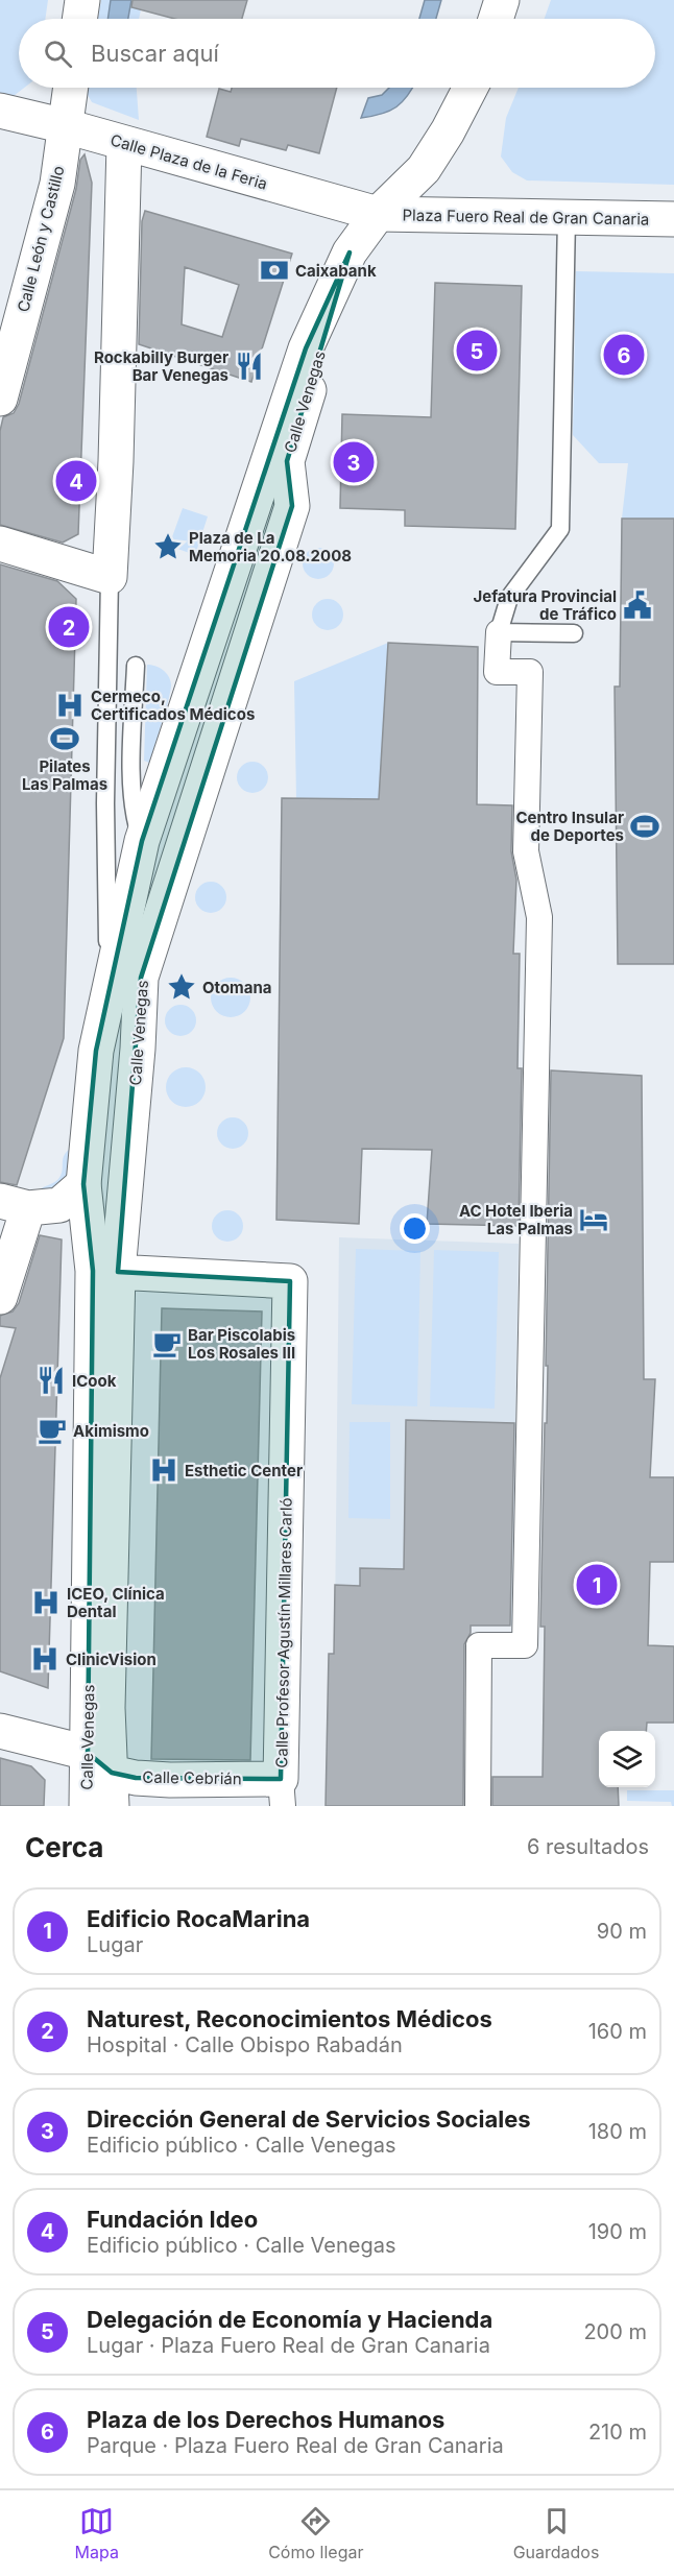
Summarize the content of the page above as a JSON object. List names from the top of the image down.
{
  "streets": {
    "street": [
      "Calle Plaza de la Feria",
      "Plaza Fuero Real de Gran Canaria",
      "Calle León y Castillo",
      "Calle Venegas",
      "Calle Profesor Agustín Millares Carló",
      "Calle Cebrián"
    ]
  },
  "crossings": [
    ["Calle Plaza de la Feria", "Plaza Fuero Real de Gran Canaria"],
    ["Calle Plaza de la Feria", "Calle León y Castillo"],
    ["Calle Plaza de la Feria", "Calle Venegas"],
    ["Plaza Fuero Real de Gran Canaria", "Calle Venegas"],
    ["Calle Venegas", "Calle Profesor Agustín Millares Carló"],
    ["Calle Venegas", "Calle Cebrián"],
    ["Calle Profesor Agustín Millares Carló", "Calle Cebrián"]
  ],
  "places": {
    "bank": ["Caixabank"],
    "restaurant": ["Rockabilly Burger Bar Venegas", "ICook"],
    "place": ["Plaza de La Memoria 20.08.2008", "Otomana"],
    "public building": ["Jefatura Provincial de Tráfico"],
    "hospital": [
      "Cermeco, Certificados Médicos",
      "Esthetic Center",
      "ICEO, Clínica Dental",
      "ClinicVision"
    ],
    "sports": ["Pilates Las Palmas", "Centro Insular de Deportes"],
    "hotel": ["AC Hotel Iberia Las Palmas"],
    "cafe": ["Bar Piscolabis Los Rosales III", "Akimismo"]
  },
  "page": {
    "search": "Buscar aquí",
    "pins": [
      "5",
      "6",
      "3",
      "4",
      "2",
      "1"
    ],
    "heading": ["Cerca", "6 resultados"],
    "list": [
      {
        "mark": "1",
        "name": "Edificio RocaMarina",
        "note": "Lugar",
        "value": "90 m"
      },
      {
        "mark": "2",
        "name": "Naturest, Reconocimientos Médicos",
        "note": "Hospital · Calle Obispo Rabadán",
        "value": "160 m"
      },
      {
        "mark": "3",
        "name": "Dirección General de Servicios Sociales",
        "note": "Edificio público · Calle Venegas",
        "value": "180 m"
      },
      {
        "mark": "4",
        "name": "Fundación Ideo",
        "note": "Edificio público · Calle Venegas",
        "value": "190 m"
      },
      {
        "mark": "5",
        "name": "Delegación de Economía y Hacienda",
        "note": "Lugar · Plaza Fuero Real de Gran Canaria",
        "value": "200 m"
      },
      {
        "mark": "6",
        "name": "Plaza de los Derechos Humanos",
        "note": "Parque · Plaza Fuero Real de Gran Canaria",
        "value": "210 m"
      }
    ],
    "nav": ["Mapa", "Cómo llegar", "Guardados"]
  }
}
